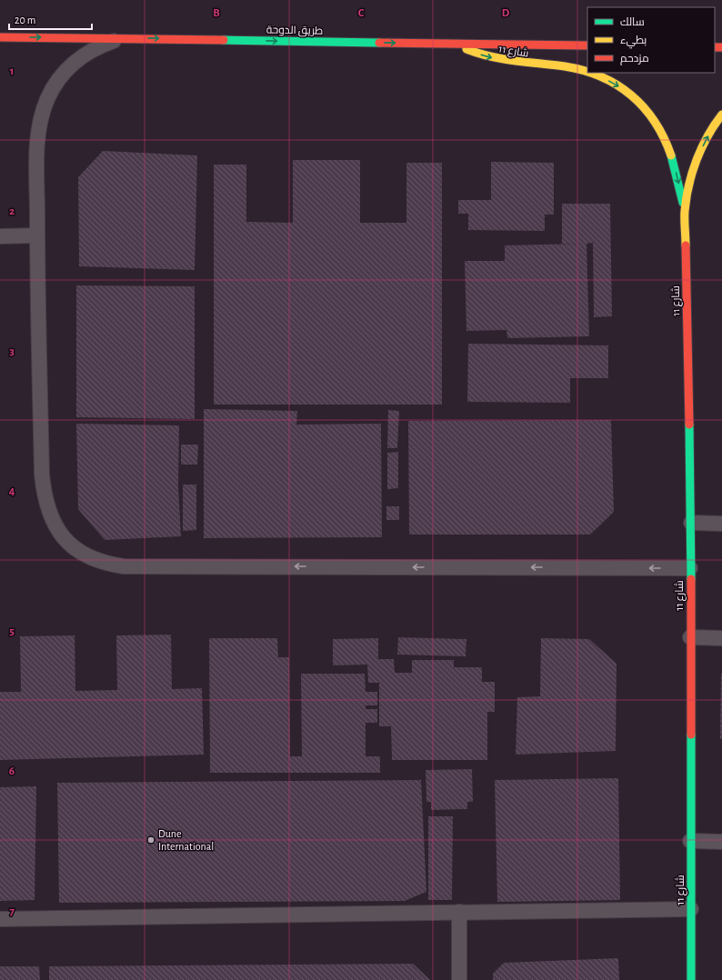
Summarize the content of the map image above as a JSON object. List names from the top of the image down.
{
  "streets": {
    "street": ["طريق الدوحة", "شارع 11"]
  },
  "crossings": [
    ["طريق الدوحة", "شارع 11"]
  ],
  "one_way": ["طريق الدوحة"],
  "places": ["Dune International"],
  "legend": ["سالك", "بطيء", "مزدحم"],
  "scale_bar": "20 m",
  "grid": {
    "columns": ["B", "C", "D"],
    "rows": [
      "1",
      "2",
      "3",
      "4",
      "5",
      "6",
      "7"
    ]
  }
}
